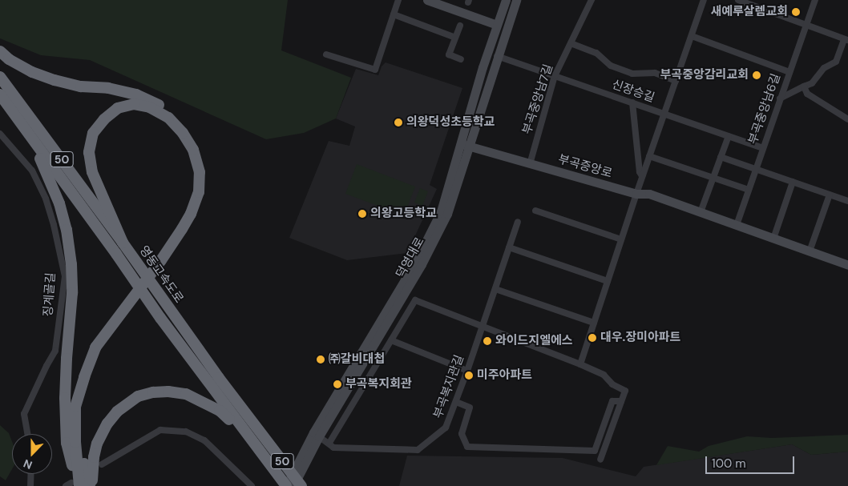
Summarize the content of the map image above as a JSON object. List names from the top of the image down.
{
  "streets": {
    "highway": ["50", "영동고속도로"],
    "street": [
      "신장승길",
      "부곡중앙남7길",
      "부곡중앙남6길",
      "부곡중앙로",
      "덕영대로",
      "징계골길",
      "부곡복지관길"
    ]
  },
  "crossings": [
    ["신장승길", "부곡중앙남7길"],
    ["신장승길", "부곡중앙남6길"],
    ["신장승길", "덕영대로"],
    ["부곡중앙남7길", "부곡중앙로"],
    ["부곡중앙남6길", "부곡중앙로"],
    ["부곡중앙로", "덕영대로"],
    ["덕영대로", "영동고속도로"],
    ["덕영대로", "부곡복지관길"]
  ],
  "places": [
    "새예루살렘교회",
    "부곡중앙감리교회",
    "의왕덕성초등학교",
    "의왕고등학교",
    "대우.장미아파트",
    "와이드지엘에스",
    "㈜갈비대첩",
    "미주아파트",
    "부곡복지회관"
  ],
  "scale_bar": "100 m",
  "north": "bottom"
}
